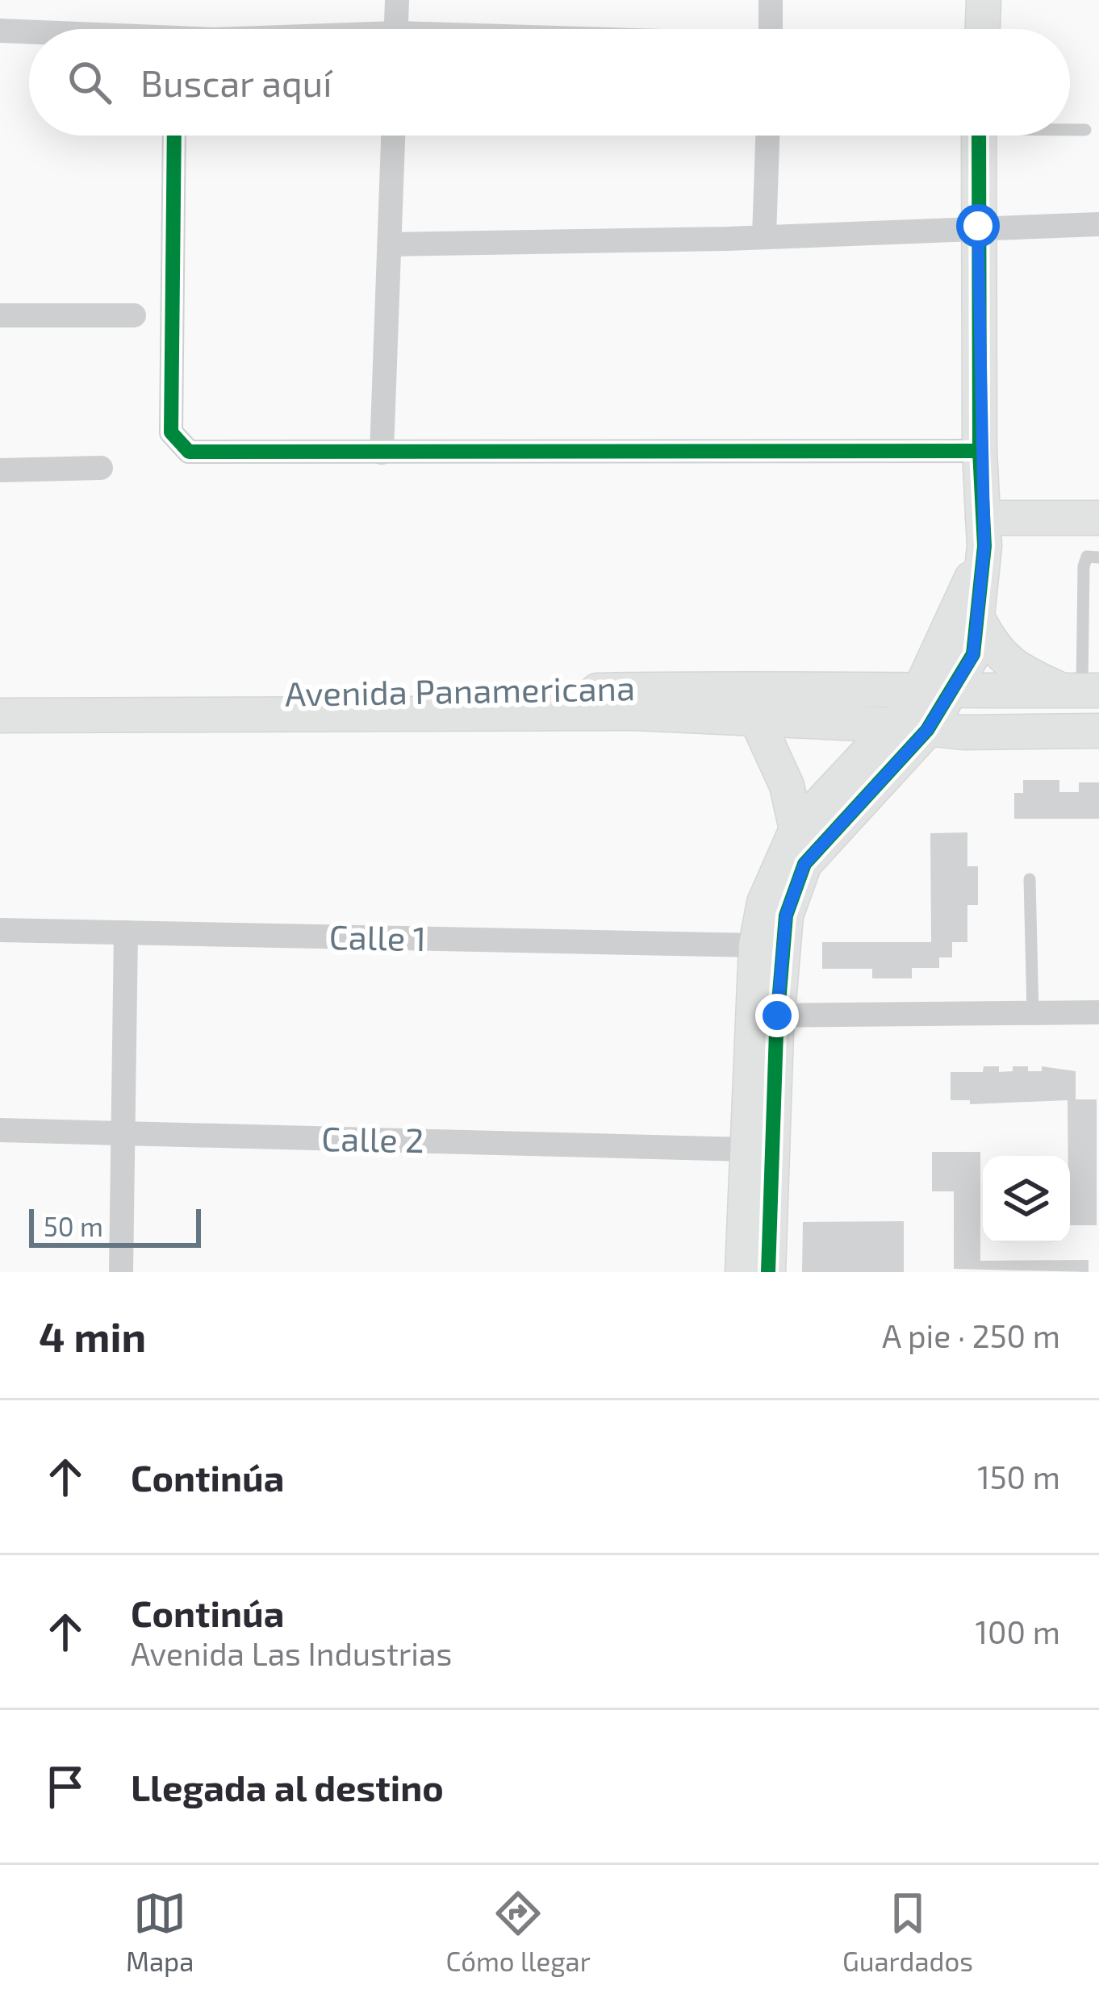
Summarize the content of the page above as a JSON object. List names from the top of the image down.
{
  "streets": {
    "main road": ["Avenida Panamericana"],
    "street": ["Calle 1", "Calle 2"]
  },
  "scale_bar": "50 m",
  "page": {
    "search": "Buscar aquí",
    "scale": "50 m",
    "heading": ["4 min", "A pie · 250 m"],
    "list": [
      ["Continúa", "150 m"],
      ["Continúa", "Avenida Las Industrias", "100 m"],
      "Llegada al destino"
    ],
    "nav": ["Mapa", "Cómo llegar", "Guardados"]
  }
}
